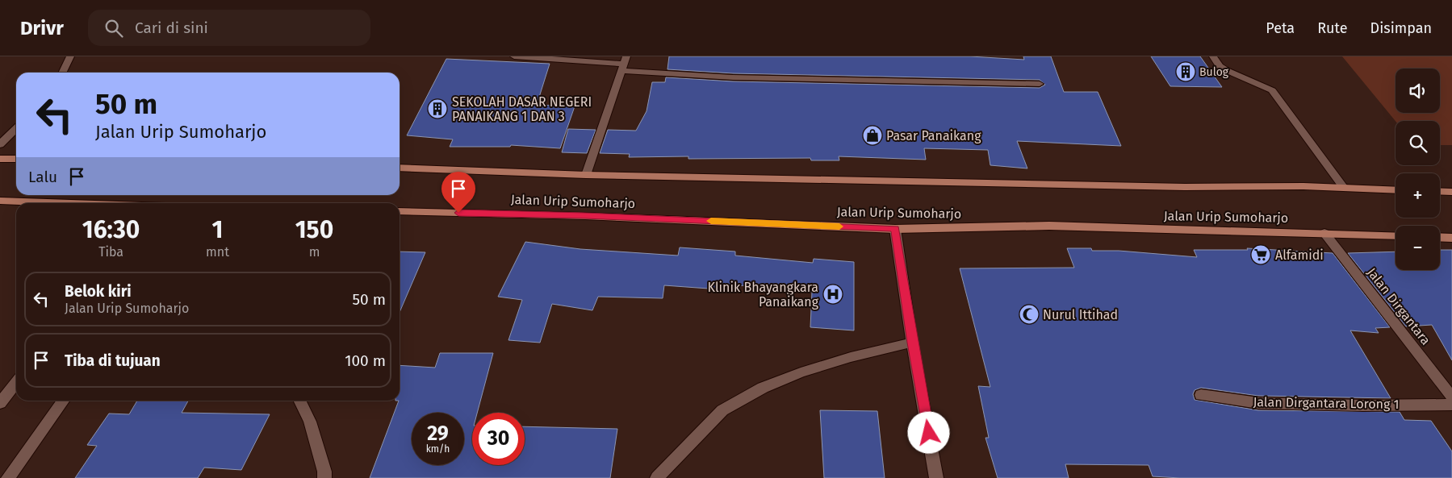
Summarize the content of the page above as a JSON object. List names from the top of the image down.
{
  "streets": {
    "highway": ["Jalan Urip Sumoharjo"],
    "street": ["Jalan Dirgantara", "Jalan Dirgantara Lorong 1"]
  },
  "crossings": [
    ["Jalan Urip Sumoharjo", "Jalan Dirgantara"]
  ],
  "places": {
    "building": ["Bulog", "SEKOLAH DASAR NEGERI PANAIKANG 1 DAN 3"],
    "shop": ["Pasar Panaikang"],
    "supermarket": ["Alfamidi"],
    "hospital": ["Klinik Bhayangkara Panaikang"],
    "mosque": ["Nurul Ittihad"]
  },
  "page": {
    "header": "Drivr",
    "search": "Cari di sini",
    "nav": ["Peta", "Rute", "Disimpan"],
    "map_buttons": ["+", "−"],
    "turn": ["50 m", "Jalan Urip Sumoharjo"],
    "then": "Lalu",
    "eta": [
      "16:30",
      "Tiba",
      "1",
      "mnt",
      "150",
      "m"
    ],
    "list": [
      {
        "name": "Belok kiri",
        "note": "Jalan Urip Sumoharjo",
        "value": "50 m"
      },
      {
        "name": "Tiba di tujuan",
        "value": "100 m"
      }
    ],
    "speed": "29 km/h",
    "limit": "30"
  }
}
